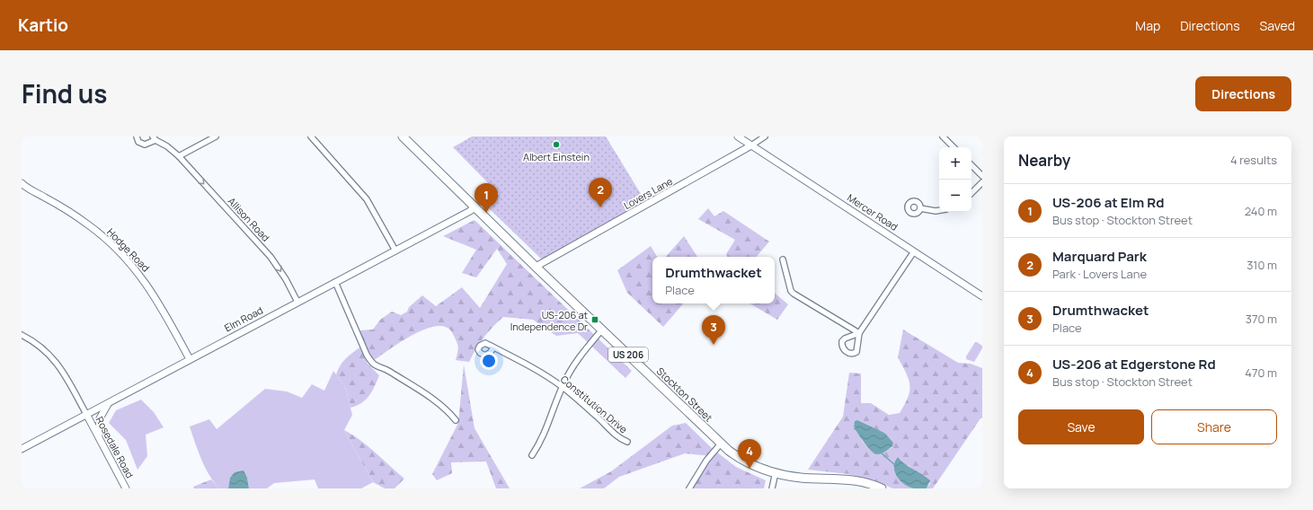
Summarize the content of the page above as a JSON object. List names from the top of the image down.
{
  "streets": {
    "highway": ["US 206", "Stockton Street"],
    "street": [
      "Lovers Lane",
      "Mercer Road",
      "Allison Road",
      "Hodge Road",
      "Elm Road",
      "Constitution Drive",
      "Rosedale Road"
    ]
  },
  "crossings": [
    ["Lovers Lane", "Mercer Road"],
    ["Lovers Lane", "Stockton Street"],
    ["Allison Road", "Elm Road"],
    ["Hodge Road", "Elm Road"],
    ["Elm Road", "Stockton Street"],
    ["Elm Road", "Rosedale Road"]
  ],
  "one_way": ["Allison Road"],
  "places": {
    "other": ["Albert Einstein"],
    "transit": ["US-206 at Independence Dr"]
  },
  "page": {
    "header": "Kartio",
    "nav": ["Map", "Directions", "Saved"],
    "title": "Find us",
    "buttons": [
      "Directions",
      ["Save", "Share"]
    ],
    "heading": ["Nearby", "4 results"],
    "map_buttons": ["+", "−"],
    "pins": [
      "2",
      "1",
      "3",
      "4"
    ],
    "list": [
      {
        "mark": "1",
        "name": "US-206 at Elm Rd",
        "note": "Bus stop · Stockton Street",
        "value": "240 m"
      },
      {
        "mark": "2",
        "name": "Marquard Park",
        "note": "Park · Lovers Lane",
        "value": "310 m"
      },
      {
        "mark": "3",
        "name": "Drumthwacket",
        "note": "Place",
        "value": "370 m"
      },
      {
        "mark": "4",
        "name": "US-206 at Edgerstone Rd",
        "note": "Bus stop · Stockton Street",
        "value": "470 m"
      }
    ],
    "popup": ["Drumthwacket", "Place"]
  }
}
